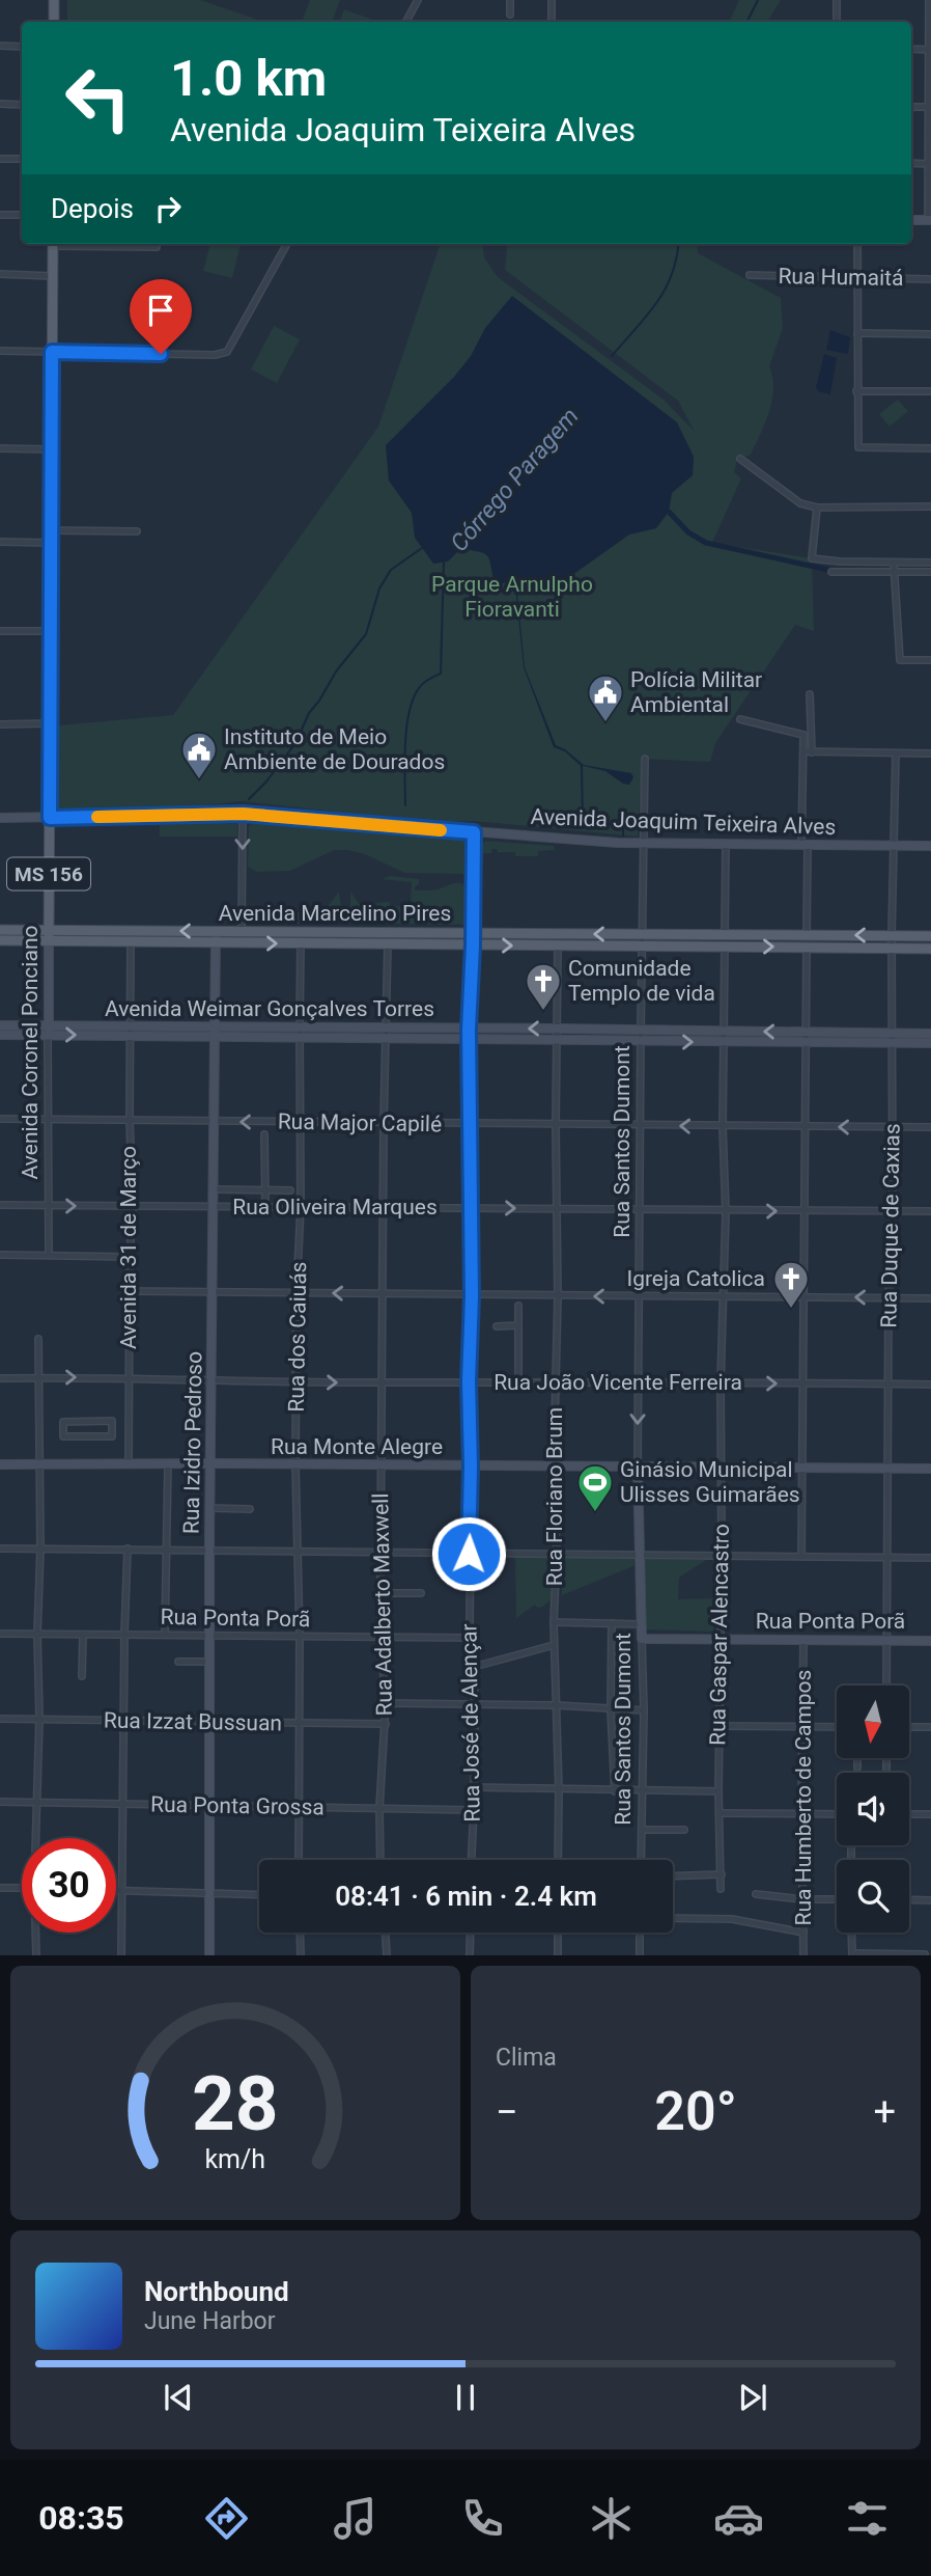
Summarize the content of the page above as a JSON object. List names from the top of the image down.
{
  "streets": {
    "main road": ["MS 156", "Avenida Marcelino Pires", "Avenida Coronel Ponciano"],
    "street": [
      "Rua Humaitá",
      "Avenida Joaquim Teixeira Alves",
      "Avenida Weimar Gonçalves Torres",
      "Rua Major Capilé",
      "Rua Santos Dumont",
      "Rua Oliveira Marques",
      "Rua Duque de Caxias",
      "Avenida 31 de Março",
      "Rua dos Caiuás",
      "Rua João Vicente Ferreira",
      "Rua Izidro Pedroso",
      "Rua Monte Alegre",
      "Rua Floriano Brum",
      "Rua Adalberto Maxwell",
      "Rua Ponta Porã",
      "Rua Gaspar Alencastro",
      "Rua Izzat Bussuan",
      "Rua José de Alençar",
      "Rua Humberto de Campos",
      "Rua Ponta Grossa"
    ]
  },
  "crossings": [
    ["Avenida Joaquim Teixeira Alves", "Avenida Coronel Ponciano"],
    ["Avenida Joaquim Teixeira Alves", "Rua Santos Dumont"],
    ["Avenida Joaquim Teixeira Alves", "Rua Duque de Caxias"],
    ["Avenida Joaquim Teixeira Alves", "Rua José de Alençar"],
    ["Avenida Marcelino Pires", "Avenida Coronel Ponciano"],
    ["Avenida Marcelino Pires", "Rua Santos Dumont"],
    ["Avenida Marcelino Pires", "Rua Duque de Caxias"],
    ["Avenida Marcelino Pires", "Avenida 31 de Março"],
    ["Avenida Marcelino Pires", "Rua dos Caiuás"],
    ["Avenida Marcelino Pires", "Rua Izidro Pedroso"],
    ["Avenida Marcelino Pires", "Rua Floriano Brum"],
    ["Avenida Marcelino Pires", "Rua Adalberto Maxwell"],
    ["Avenida Marcelino Pires", "Rua Gaspar Alencastro"],
    ["Avenida Marcelino Pires", "Rua José de Alençar"],
    ["Avenida Weimar Gonçalves Torres", "Avenida Coronel Ponciano"],
    ["Avenida Weimar Gonçalves Torres", "Rua Santos Dumont"],
    ["Avenida Weimar Gonçalves Torres", "Rua Duque de Caxias"],
    ["Avenida Weimar Gonçalves Torres", "Avenida 31 de Março"],
    ["Avenida Weimar Gonçalves Torres", "Rua dos Caiuás"],
    ["Avenida Weimar Gonçalves Torres", "Rua Izidro Pedroso"],
    ["Avenida Weimar Gonçalves Torres", "Rua Floriano Brum"],
    ["Avenida Weimar Gonçalves Torres", "Rua Adalberto Maxwell"],
    ["Avenida Weimar Gonçalves Torres", "Rua Gaspar Alencastro"],
    ["Avenida Weimar Gonçalves Torres", "Rua José de Alençar"],
    ["Avenida Coronel Ponciano", "Rua Major Capilé"],
    ["Avenida Coronel Ponciano", "Rua Oliveira Marques"],
    ["Rua Major Capilé", "Rua Santos Dumont"],
    ["Rua Major Capilé", "Rua Duque de Caxias"],
    ["Rua Major Capilé", "Avenida 31 de Março"],
    ["Rua Major Capilé", "Rua dos Caiuás"],
    ["Rua Major Capilé", "Rua Izidro Pedroso"],
    ["Rua Major Capilé", "Rua Floriano Brum"],
    ["Rua Major Capilé", "Rua Adalberto Maxwell"],
    ["Rua Major Capilé", "Rua Gaspar Alencastro"],
    ["Rua Major Capilé", "Rua José de Alençar"],
    ["Rua Santos Dumont", "Rua Oliveira Marques"],
    ["Rua Santos Dumont", "Rua João Vicente Ferreira"],
    ["Rua Santos Dumont", "Rua Monte Alegre"],
    ["Rua Santos Dumont", "Rua Ponta Porã"],
    ["Rua Oliveira Marques", "Rua Duque de Caxias"],
    ["Rua Oliveira Marques", "Avenida 31 de Março"],
    ["Rua Oliveira Marques", "Rua dos Caiuás"],
    ["Rua Oliveira Marques", "Rua Izidro Pedroso"],
    ["Rua Oliveira Marques", "Rua Floriano Brum"],
    ["Rua Oliveira Marques", "Rua Adalberto Maxwell"],
    ["Rua Oliveira Marques", "Rua Gaspar Alencastro"],
    ["Rua Oliveira Marques", "Rua José de Alençar"],
    ["Rua Duque de Caxias", "Rua João Vicente Ferreira"],
    ["Rua Duque de Caxias", "Rua Monte Alegre"],
    ["Rua Duque de Caxias", "Rua Ponta Porã"],
    ["Avenida 31 de Março", "Rua João Vicente Ferreira"],
    ["Avenida 31 de Março", "Rua Monte Alegre"],
    ["Rua dos Caiuás", "Rua João Vicente Ferreira"],
    ["Rua dos Caiuás", "Rua Monte Alegre"],
    ["Rua dos Caiuás", "Rua Ponta Porã"],
    ["Rua dos Caiuás", "Rua Izzat Bussuan"],
    ["Rua dos Caiuás", "Rua Ponta Grossa"],
    ["Rua João Vicente Ferreira", "Rua Izidro Pedroso"],
    ["Rua João Vicente Ferreira", "Rua Floriano Brum"],
    ["Rua João Vicente Ferreira", "Rua Adalberto Maxwell"],
    ["Rua João Vicente Ferreira", "Rua Gaspar Alencastro"],
    ["Rua João Vicente Ferreira", "Rua José de Alençar"],
    ["Rua Izidro Pedroso", "Rua Monte Alegre"],
    ["Rua Izidro Pedroso", "Rua Ponta Porã"],
    ["Rua Izidro Pedroso", "Rua Izzat Bussuan"],
    ["Rua Izidro Pedroso", "Rua Ponta Grossa"],
    ["Rua Monte Alegre", "Rua Floriano Brum"],
    ["Rua Monte Alegre", "Rua Adalberto Maxwell"],
    ["Rua Monte Alegre", "Rua Gaspar Alencastro"],
    ["Rua Monte Alegre", "Rua José de Alençar"],
    ["Rua Adalberto Maxwell", "Rua Ponta Porã"],
    ["Rua Adalberto Maxwell", "Rua Izzat Bussuan"],
    ["Rua Adalberto Maxwell", "Rua Ponta Grossa"],
    ["Rua Ponta Porã", "Rua Gaspar Alencastro"],
    ["Rua Ponta Porã", "Rua José de Alençar"],
    ["Rua Ponta Porã", "Rua Humberto de Campos"],
    ["Rua José de Alençar", "Rua Ponta Grossa"]
  ],
  "water": ["Córrego Paragem"],
  "parks": ["Parque Arnulpho Fioravanti"],
  "places": {
    "public building": ["Polícia Militar Ambiental", "Instituto de Meio Ambiente de Dourados"],
    "church": ["Comunidade Templo de vida", "Igreja Catolica"],
    "sports": ["Ginásio Municipal Ulisses Guimarães"]
  },
  "north": "bottom",
  "page": {
    "turn": ["1.0 km", "Avenida Joaquim Teixeira Alves"],
    "then": "Depois",
    "limit": "30",
    "trip": "08:41 · 6 min · 2.4 km",
    "tile": "Clima",
    "heat": ["−", "20°", "+"],
    "song": ["Northbound", "June Harbor"],
    "tabs": "08:35",
    "gauge": ["28", "km/h"]
  }
}
